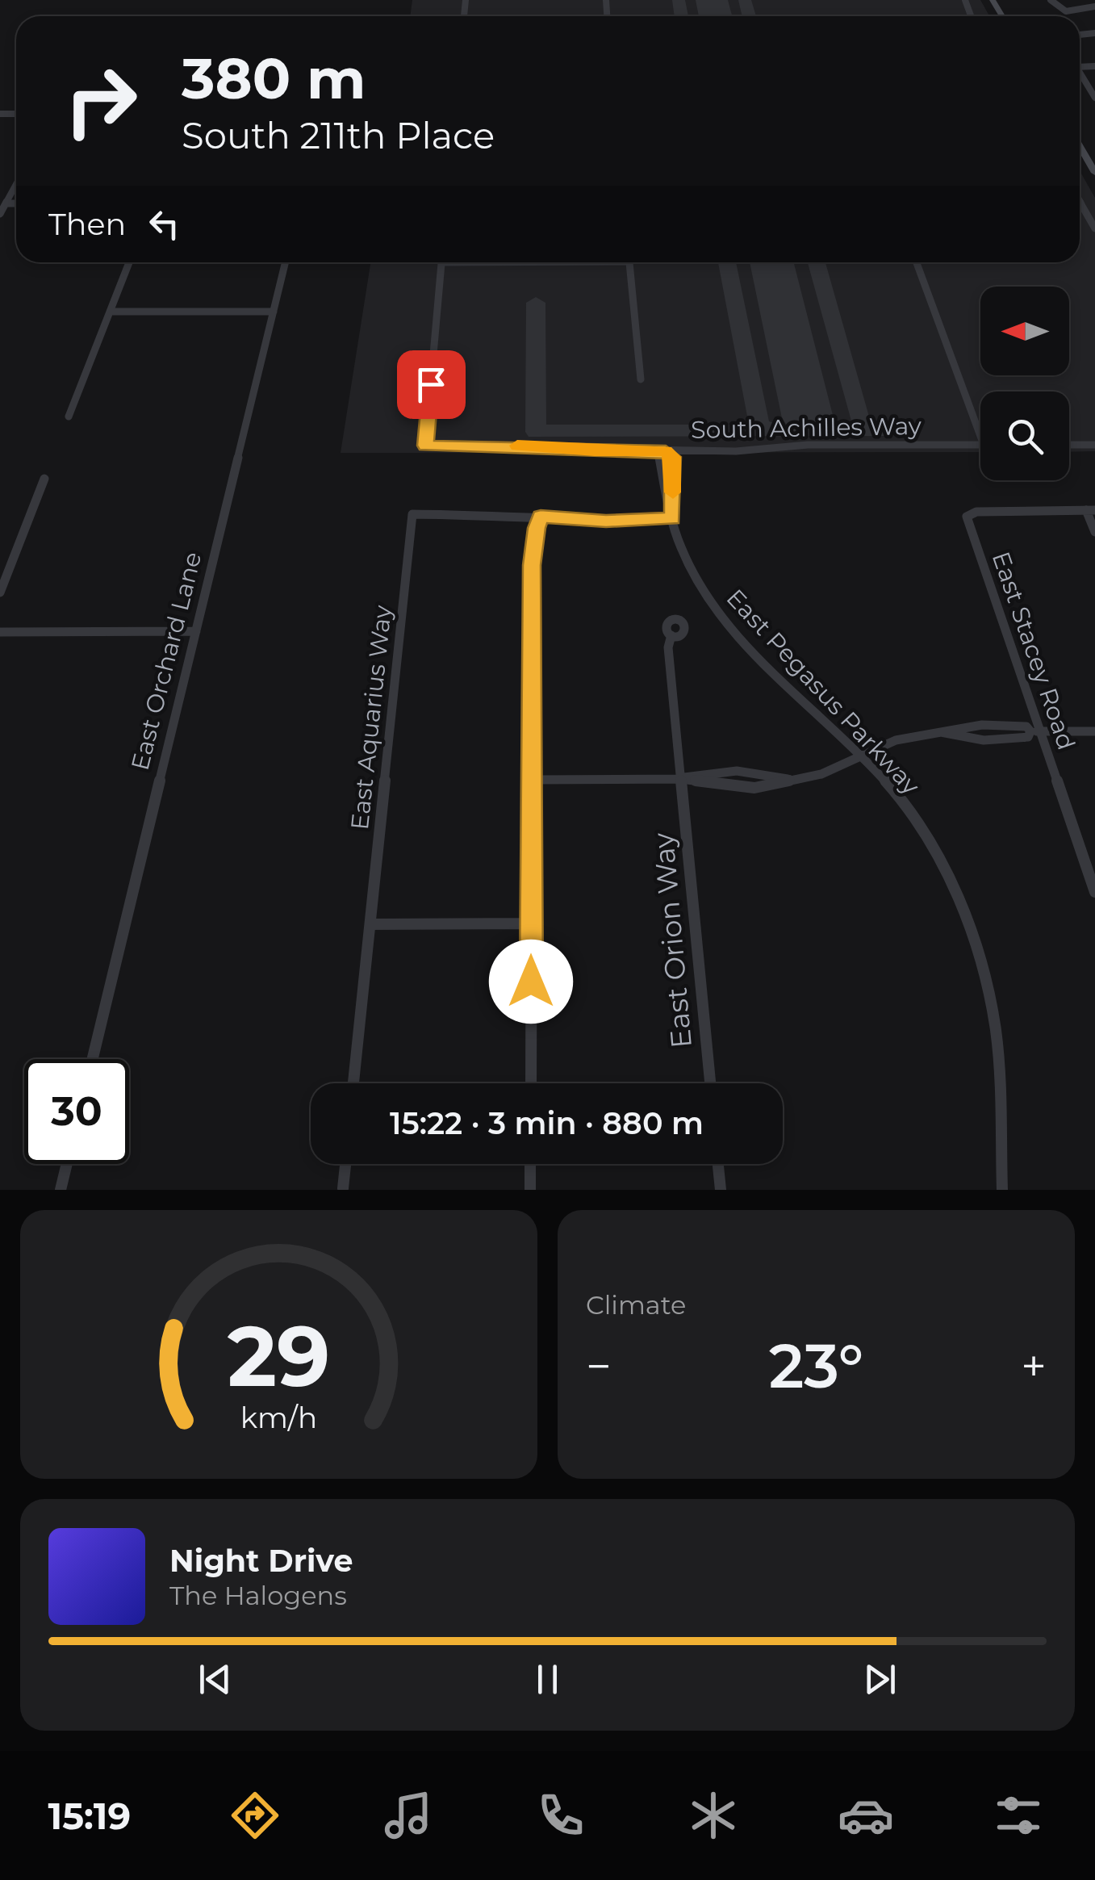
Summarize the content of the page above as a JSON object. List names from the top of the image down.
{
  "streets": {
    "street": [
      "South Achilles Way",
      "East Stacey Road",
      "East Orchard Lane",
      "East Pegasus Parkway",
      "East Aquarius Way",
      "East Orion Way"
    ]
  },
  "crossings": [
    ["South Achilles Way", "East Pegasus Parkway"]
  ],
  "north": "left",
  "page": {
    "turn": ["380 m", "South 211th Place"],
    "then": "Then",
    "limit": "30",
    "trip": "15:22 · 3 min · 880 m",
    "tile": "Climate",
    "heat": ["−", "23°", "+"],
    "song": ["Night Drive", "The Halogens"],
    "tabs": "15:19",
    "gauge": ["29", "km/h"]
  }
}
